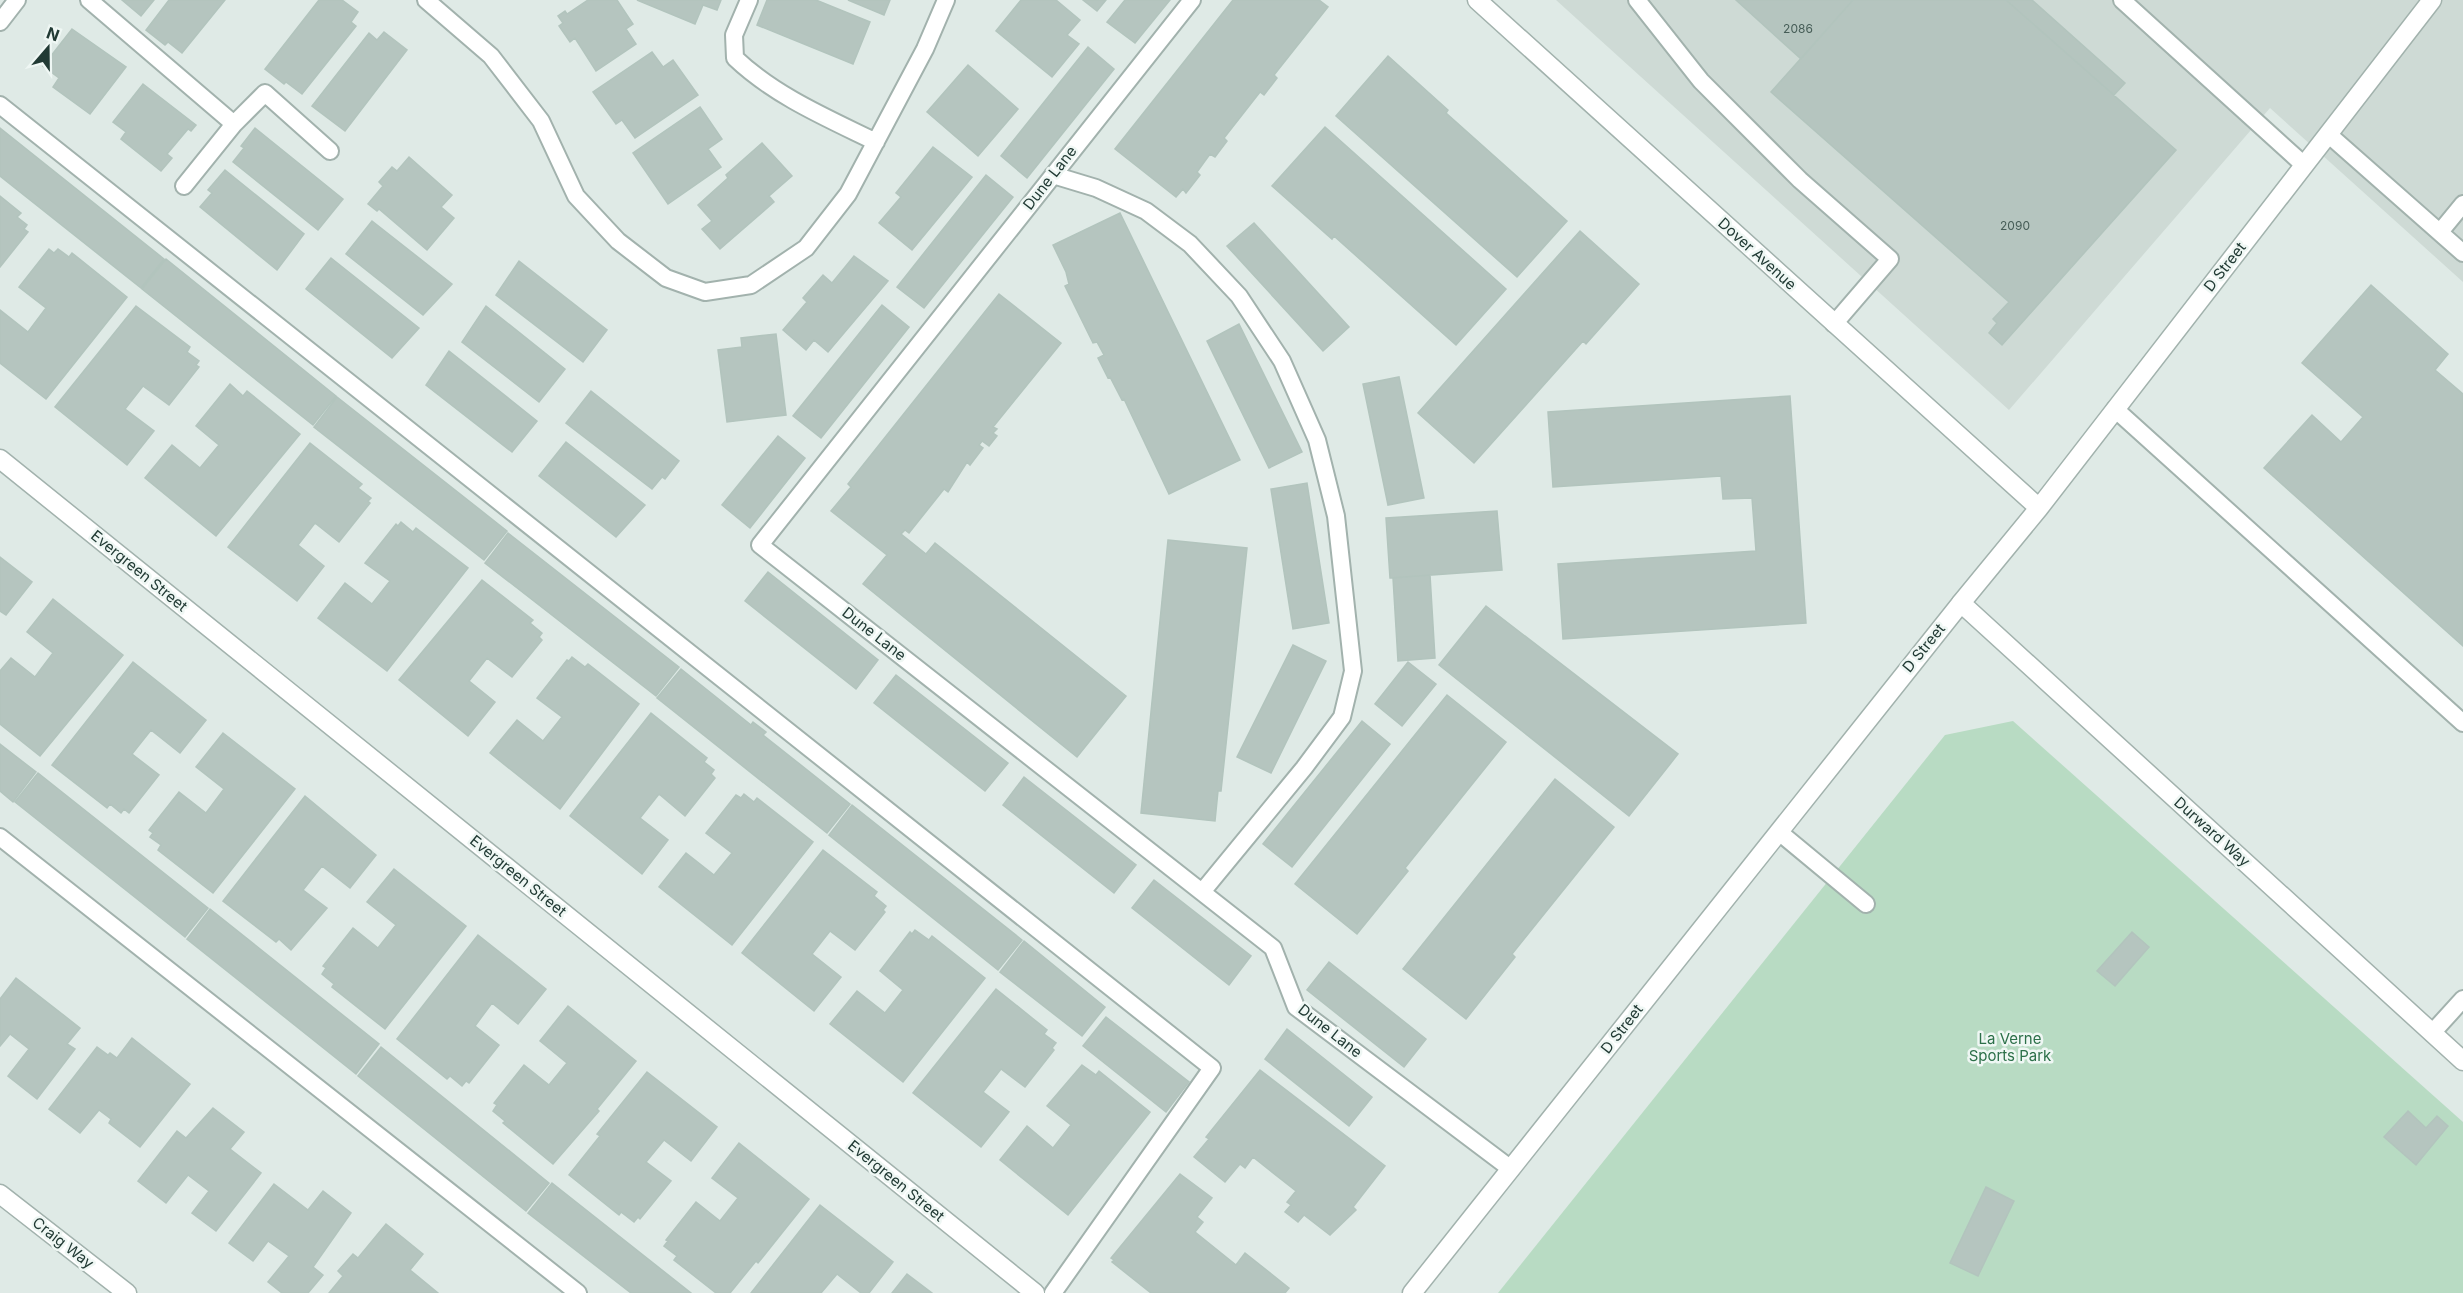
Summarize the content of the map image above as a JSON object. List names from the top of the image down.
{
  "streets": {
    "street": [
      "Dover Avenue",
      "D Street",
      "Evergreen Street",
      "Durward Way",
      "Craig Way"
    ],
    "lane": ["Dune Lane"]
  },
  "crossings": [
    ["Dune Lane", "D Street"],
    ["Dover Avenue", "D Street"],
    ["D Street", "Durward Way"]
  ],
  "parks": ["La Verne Sports Park"],
  "house_numbers": ["2086", "2090"],
  "north": "top"
}
